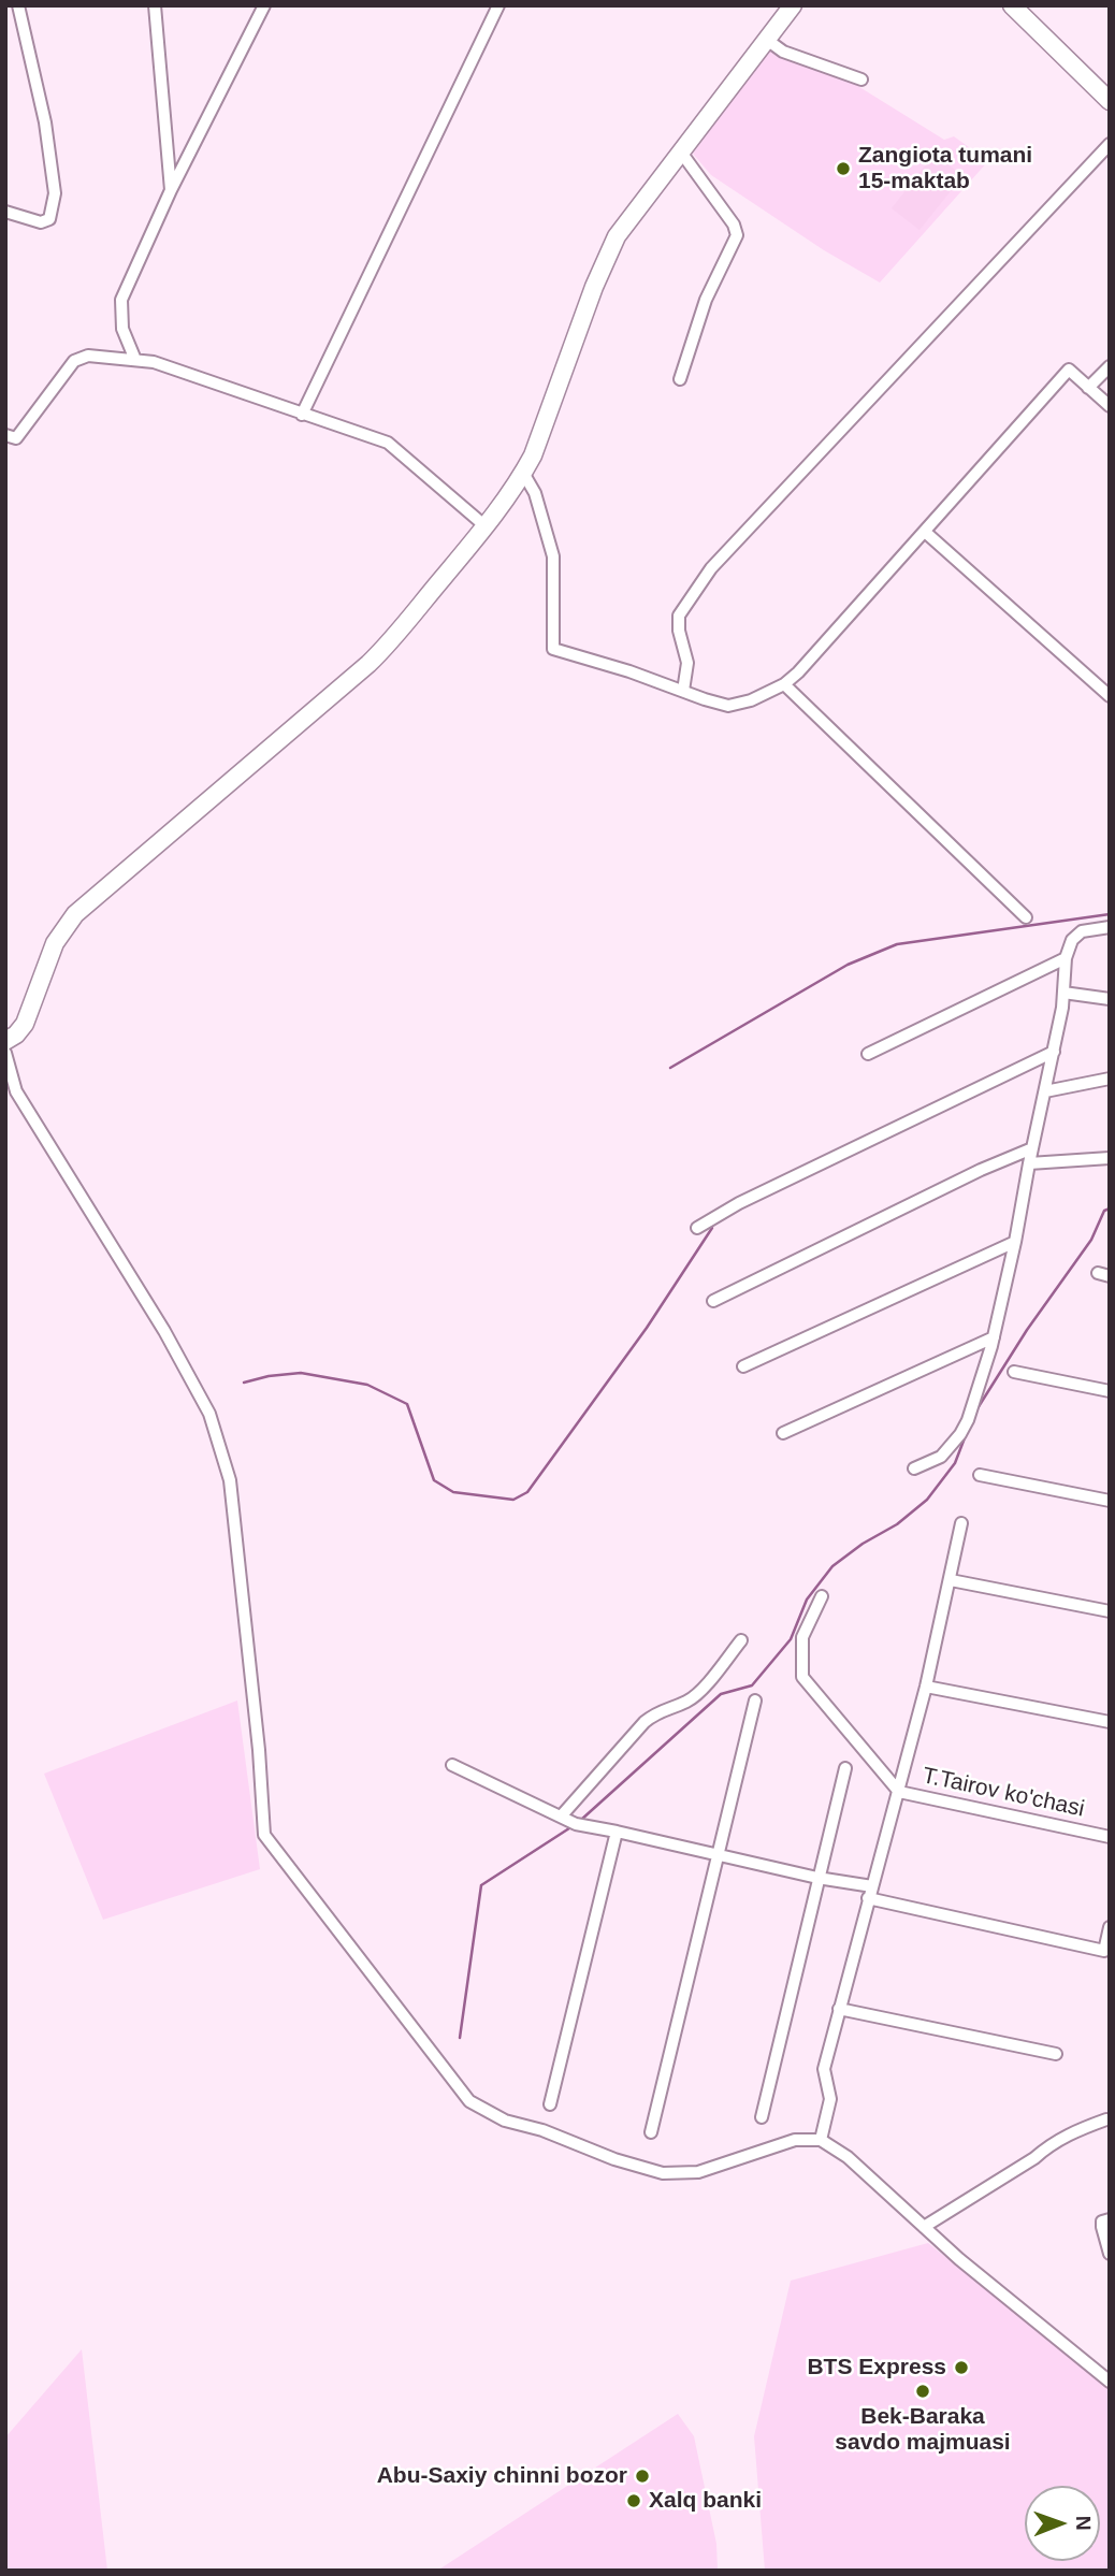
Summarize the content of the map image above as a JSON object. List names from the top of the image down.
{
  "streets": {
    "street": ["T.Tairov ko'chasi"]
  },
  "places": [
    "Zangiota tumani 15-maktab",
    "BTS Express",
    "Bek-Baraka savdo majmuasi",
    "Abu-Saxiy chinni bozor",
    "Xalq banki"
  ],
  "north": "right"
}
